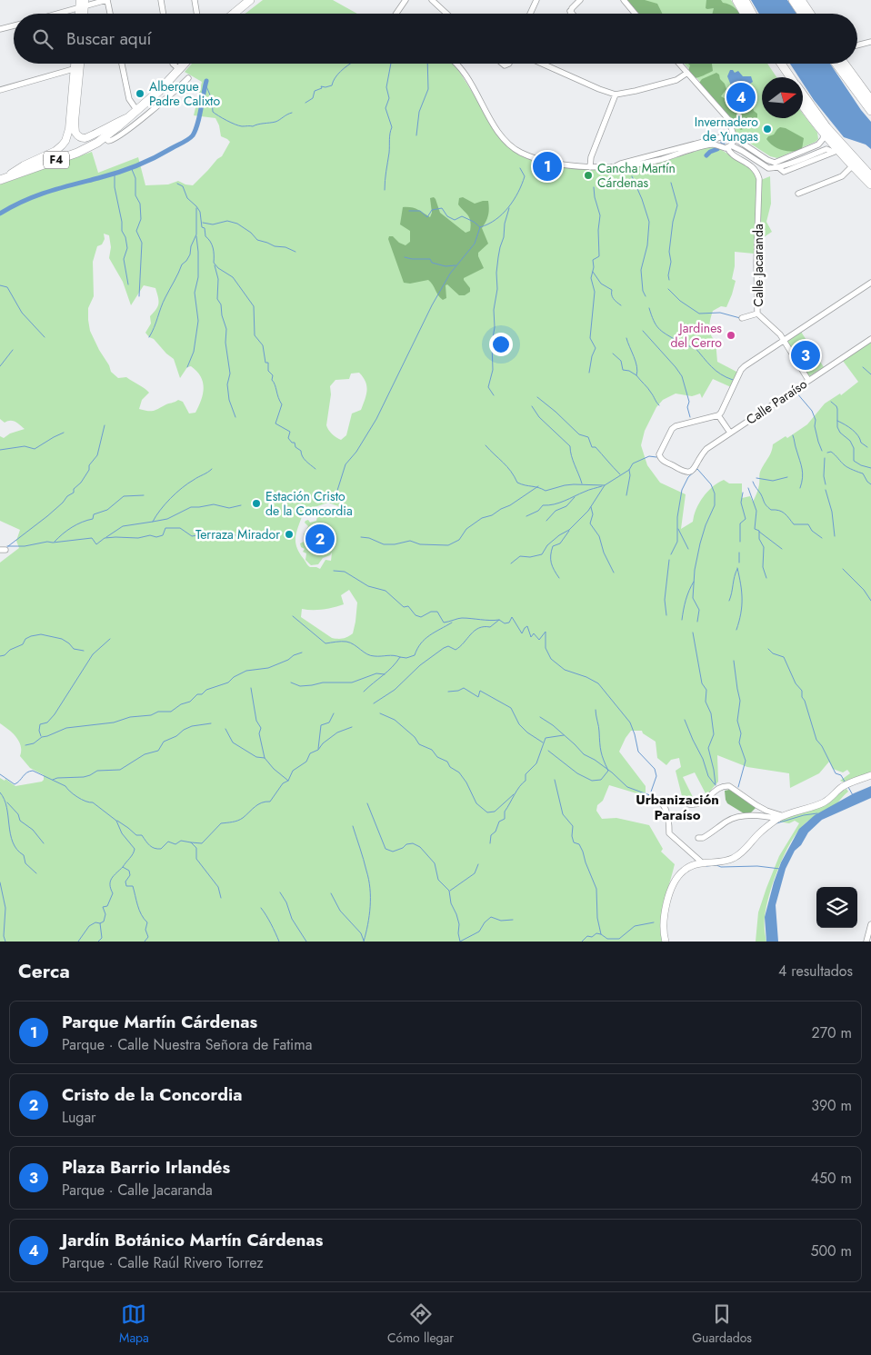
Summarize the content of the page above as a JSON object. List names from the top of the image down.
{
  "streets": {
    "main road": ["F4"],
    "street": ["Calle Jacaranda", "Calle Paraíso"]
  },
  "crossings": [
    ["Calle Jacaranda", "Calle Paraíso"]
  ],
  "districts": ["Urbanización Paraíso"],
  "places": [
    "Albergue Padre Calixto",
    "Invernadero de Yungas",
    "Cancha Martín Cárdenas",
    "Jardines del Cerro",
    "Estación Cristo de la Concordia",
    "Terraza Mirador"
  ],
  "north": "right",
  "page": {
    "search": "Buscar aquí",
    "pins": [
      "4",
      "1",
      "3",
      "2"
    ],
    "heading": ["Cerca", "4 resultados"],
    "list": [
      {
        "mark": "1",
        "name": "Parque Martín Cárdenas",
        "note": "Parque · Calle Nuestra Señora de Fatima",
        "value": "270 m"
      },
      {
        "mark": "2",
        "name": "Cristo de la Concordia",
        "note": "Lugar",
        "value": "390 m"
      },
      {
        "mark": "3",
        "name": "Plaza Barrio Irlandés",
        "note": "Parque · Calle Jacaranda",
        "value": "450 m"
      },
      {
        "mark": "4",
        "name": "Jardín Botánico Martín Cárdenas",
        "note": "Parque · Calle Raúl Rivero Torrez",
        "value": "500 m"
      }
    ],
    "nav": ["Mapa", "Cómo llegar", "Guardados"]
  }
}
